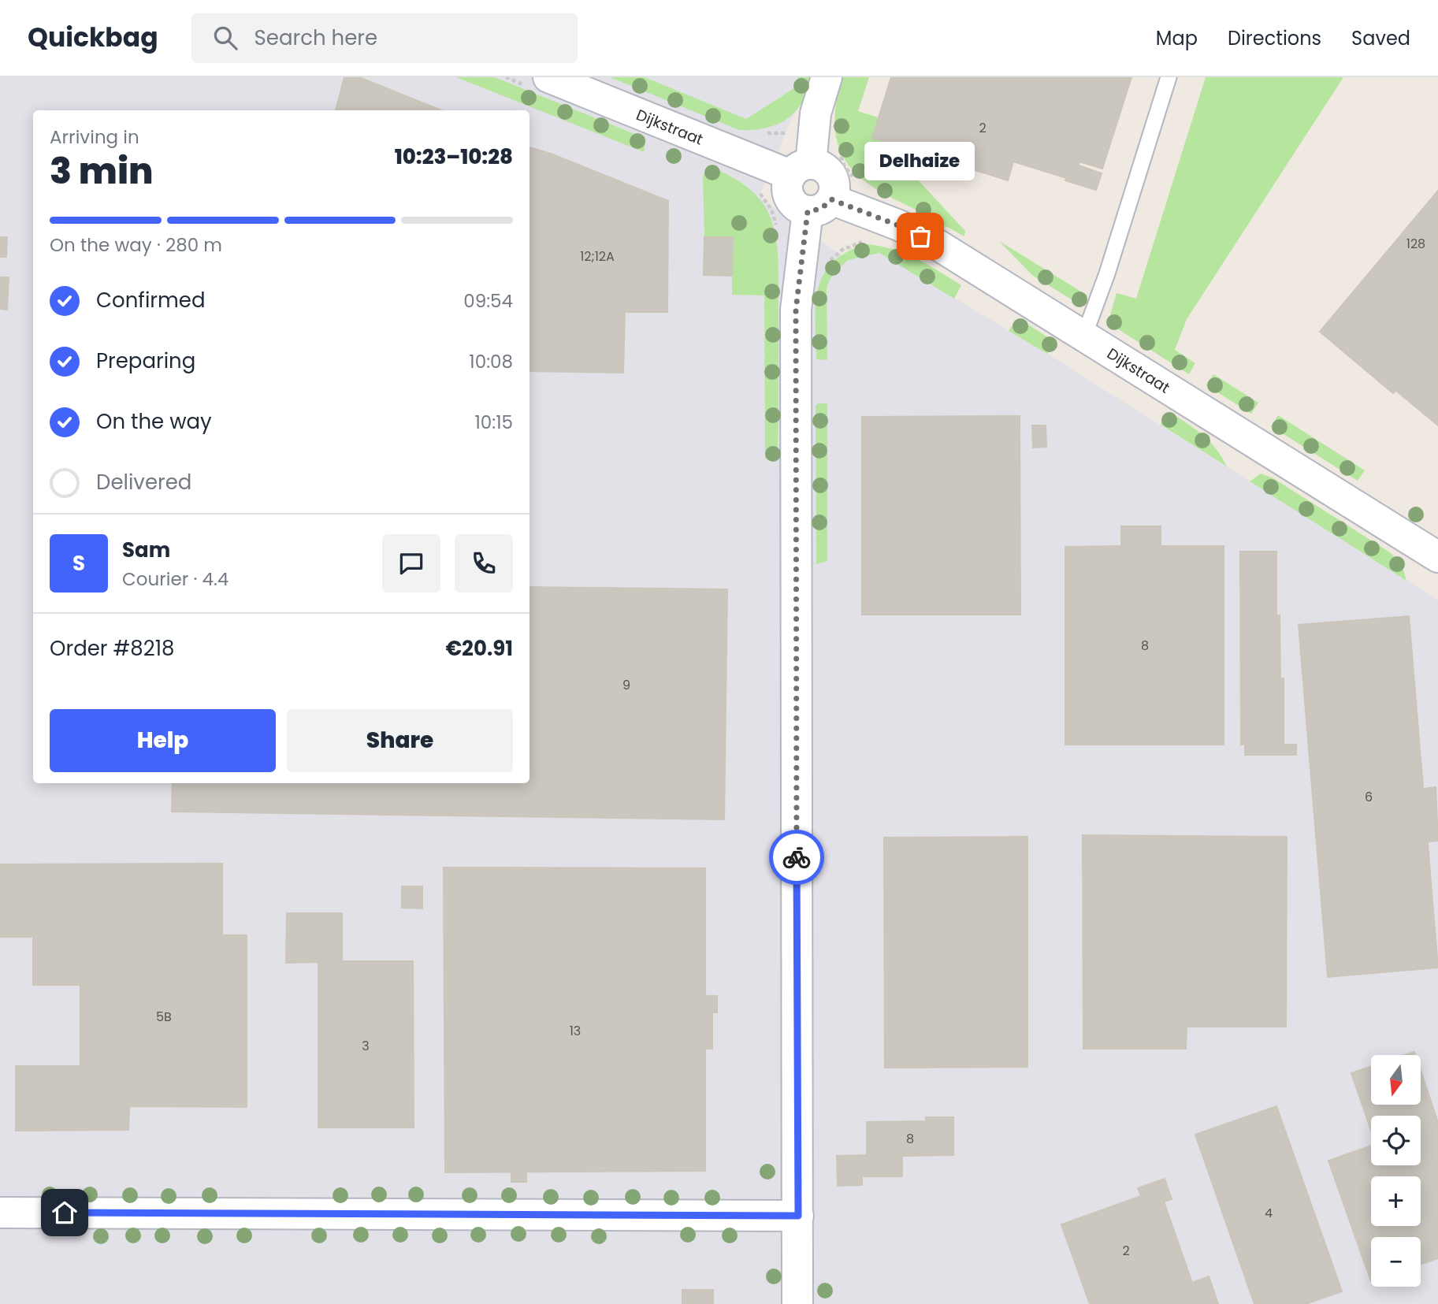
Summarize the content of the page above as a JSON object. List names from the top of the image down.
{
  "streets": {
    "street": ["Dijkstraat"]
  },
  "places": ["Delhaize"],
  "house_numbers": [
    "2",
    "128",
    "12;12A",
    "8",
    "9",
    "6",
    "5B",
    "13",
    "3",
    "8",
    "4",
    "2"
  ],
  "north": "bottom",
  "page": {
    "header": "Quickbag",
    "search": "Search here",
    "nav": ["Map", "Directions", "Saved"],
    "heading": ["3 min", "Arriving in", "10:23–10:28"],
    "panel": [
      "Sam",
      "Courier · 4.4",
      "Order #8218",
      "€20.91"
    ],
    "bubble": "Delhaize",
    "bar": "On the way · 280 m",
    "list": [
      ["Confirmed", "09:54"],
      ["Preparing", "10:08"],
      ["On the way", "10:15"],
      "Delivered"
    ],
    "round": "S",
    "buttons": ["Help", "Share"],
    "map_buttons": ["+", "−"]
  }
}
